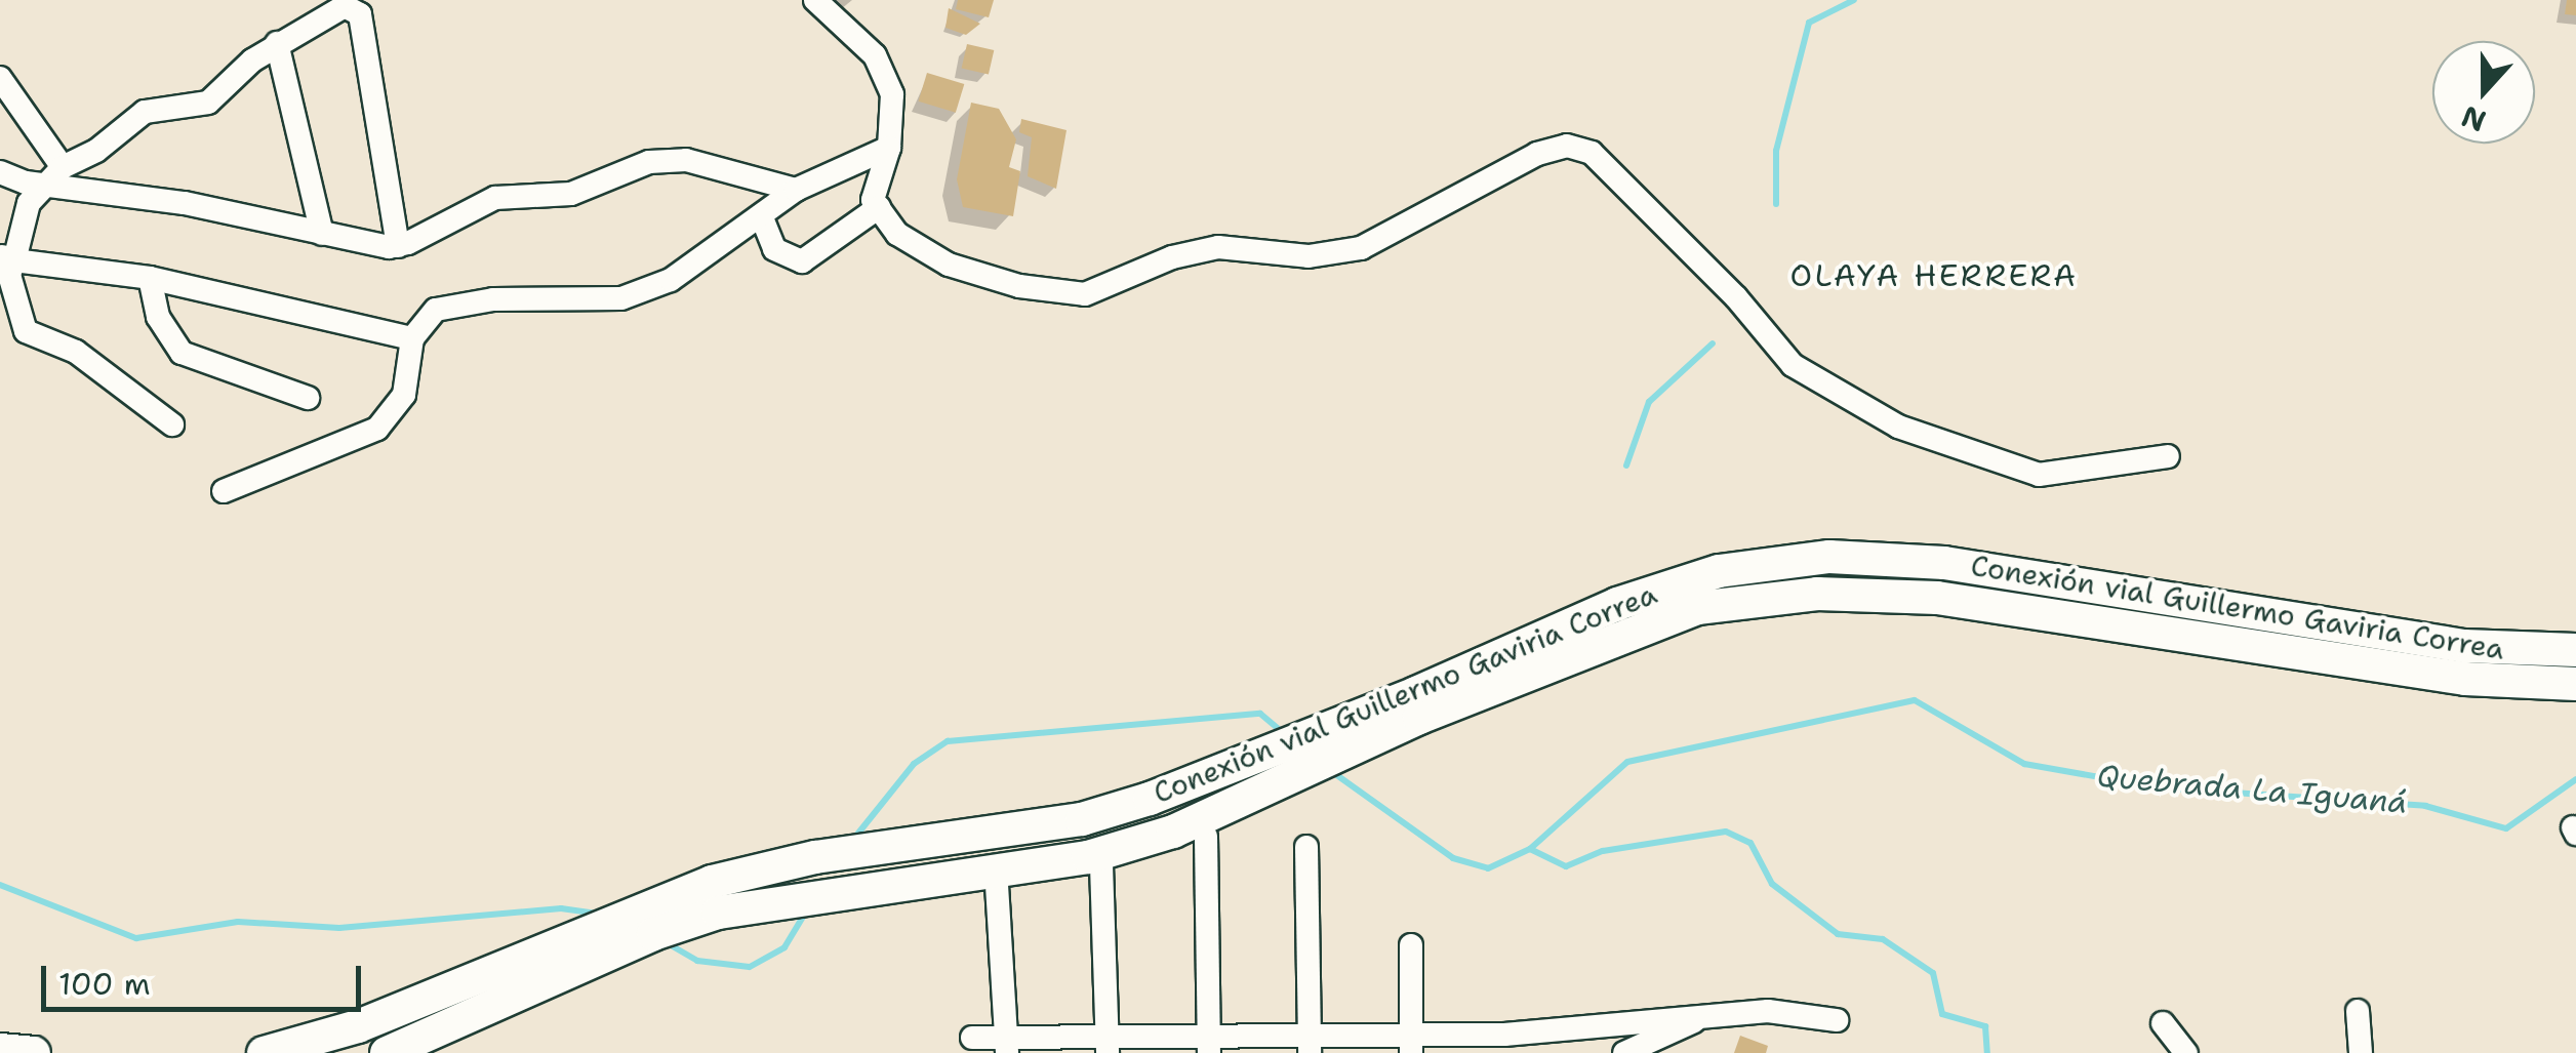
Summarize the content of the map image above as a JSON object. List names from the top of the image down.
{
  "streets": {
    "highway": ["Conexión vial Guillermo Gaviria Correa"]
  },
  "districts": ["OLAYA HERRERA"],
  "water": ["Quebrada La Iguaná"],
  "scale_bar": "100 m",
  "north": "bottom"
}
